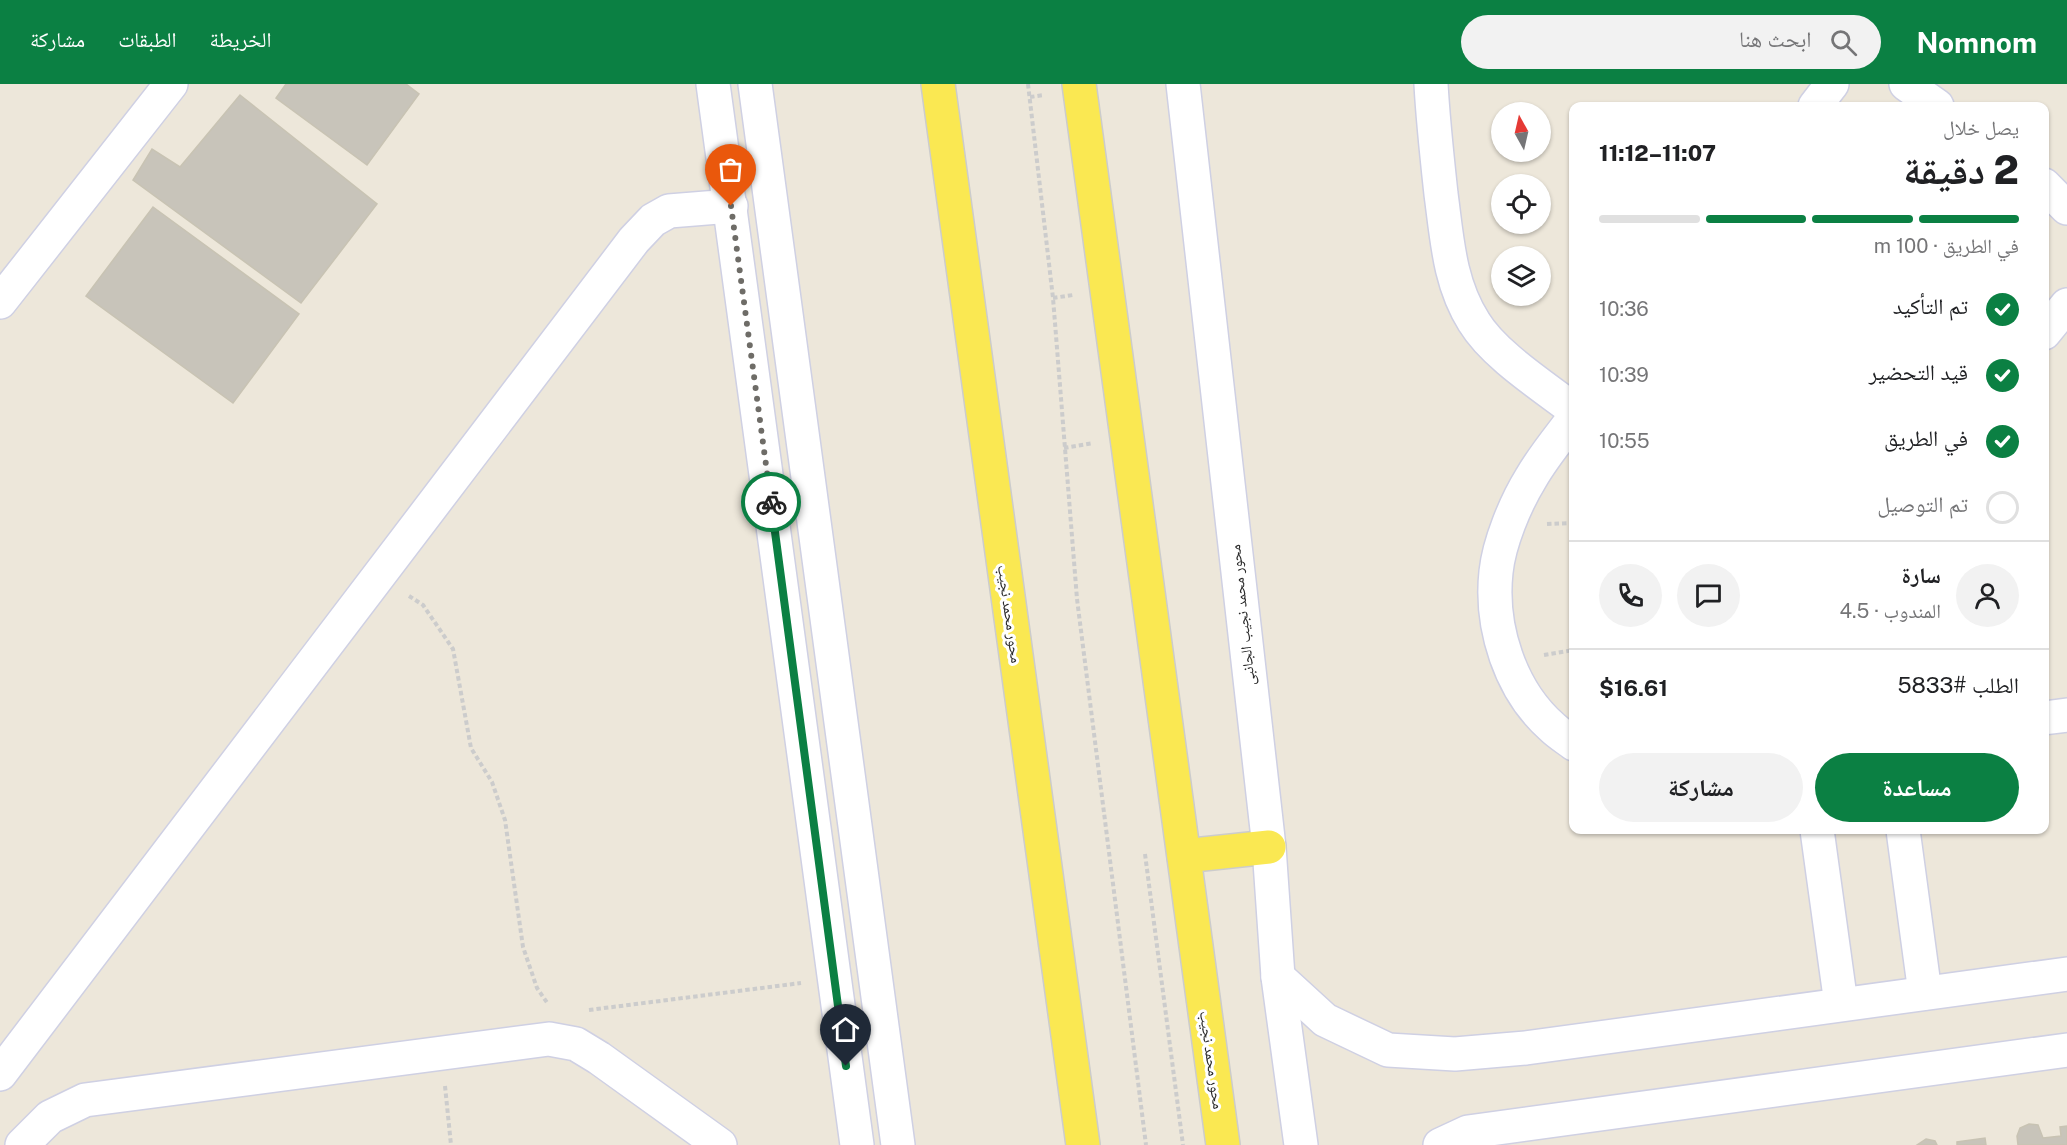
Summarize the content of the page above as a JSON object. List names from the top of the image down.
{
  "streets": {
    "main road": ["محور محمد نجيب"],
    "street": ["محور محمد نجيب الجانبى"]
  },
  "north": "top",
  "page": {
    "header": "Nomnom",
    "search": "ابحث هنا",
    "nav": ["الخريطة", "الطبقات", "مشاركة"],
    "heading": ["2 دقيقة", "يصل خلال", "11:07–11:12"],
    "panel": [
      "سارة",
      "المندوب · 4.5",
      "الطلب #5833",
      "$16.61"
    ],
    "bar": "في الطريق · 100 m",
    "list": [
      ["تم التأكيد", "10:36"],
      ["قيد التحضير", "10:39"],
      ["في الطريق", "10:55"],
      "تم التوصيل"
    ],
    "buttons": ["مساعدة", "مشاركة"]
  }
}
